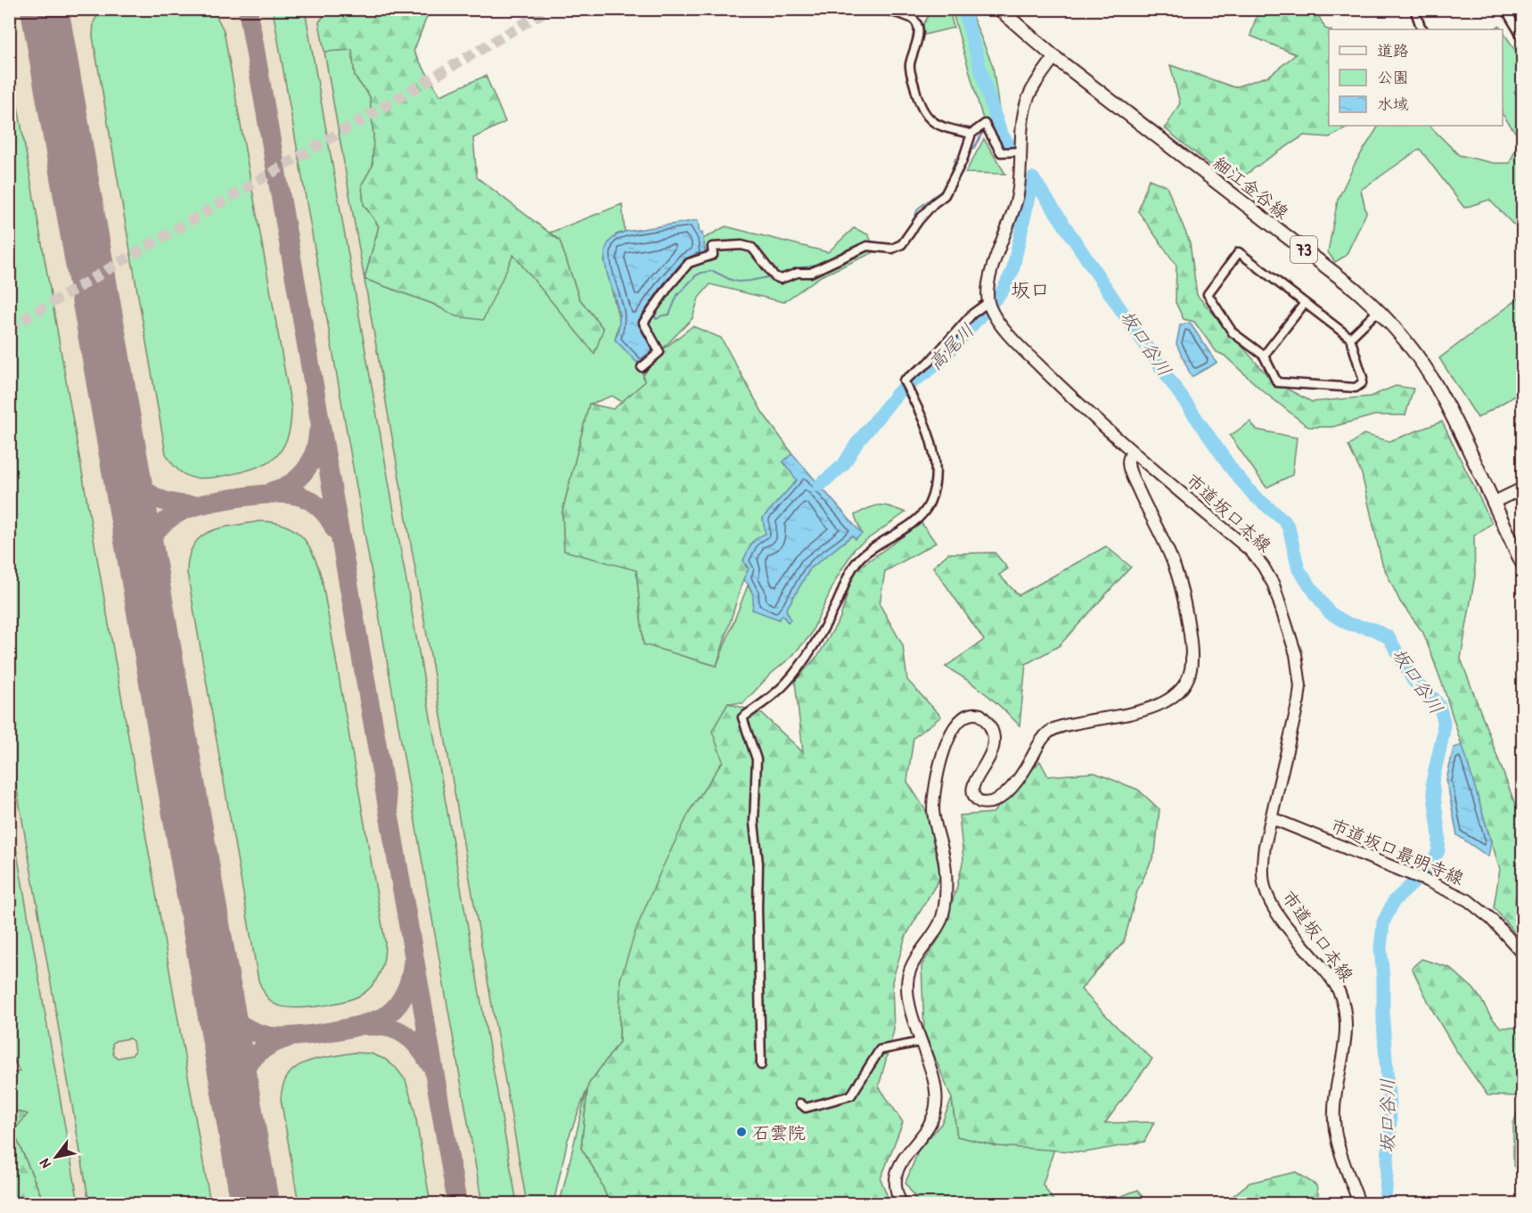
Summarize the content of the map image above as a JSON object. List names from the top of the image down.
{
  "streets": {
    "main road": ["細江金谷線", "73"],
    "street": ["市道坂口本線", "市道坂口最明寺線"]
  },
  "crossings": [
    ["細江金谷線", "市道坂口本線"],
    ["市道坂口本線", "市道坂口最明寺線"]
  ],
  "districts": ["坂口"],
  "water": ["坂口谷川", "高尾川"],
  "places": ["石雲院"],
  "legend": ["道路", "公園", "水域"],
  "north": "bottom left"
}
